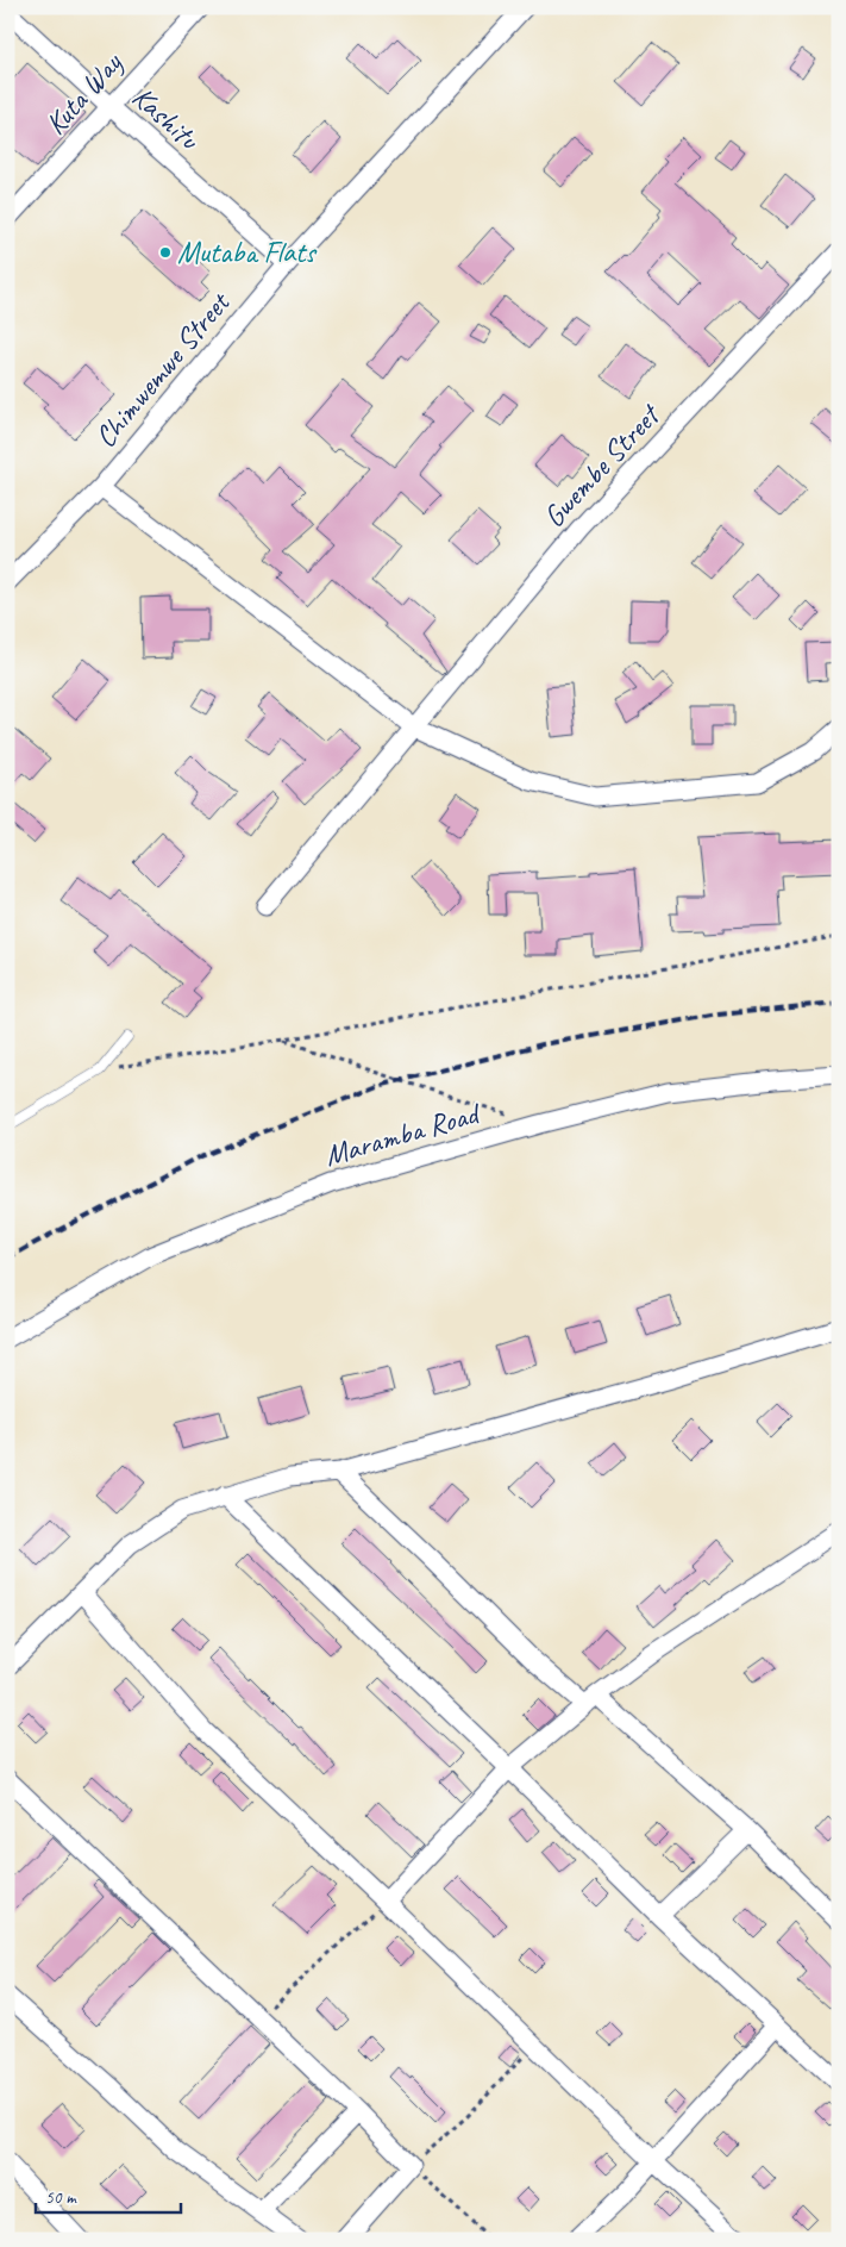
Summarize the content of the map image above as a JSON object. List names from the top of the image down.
{
  "streets": {
    "street": [
      "Kuta Way",
      "Kashitu",
      "Chimwemwe Street",
      "Gwembe Street",
      "Maramba Road"
    ]
  },
  "crossings": [
    ["Kuta Way", "Kashitu"],
    ["Kashitu", "Chimwemwe Street"]
  ],
  "places": ["Mutaba Flats"],
  "scale_bar": "50 m"
}
